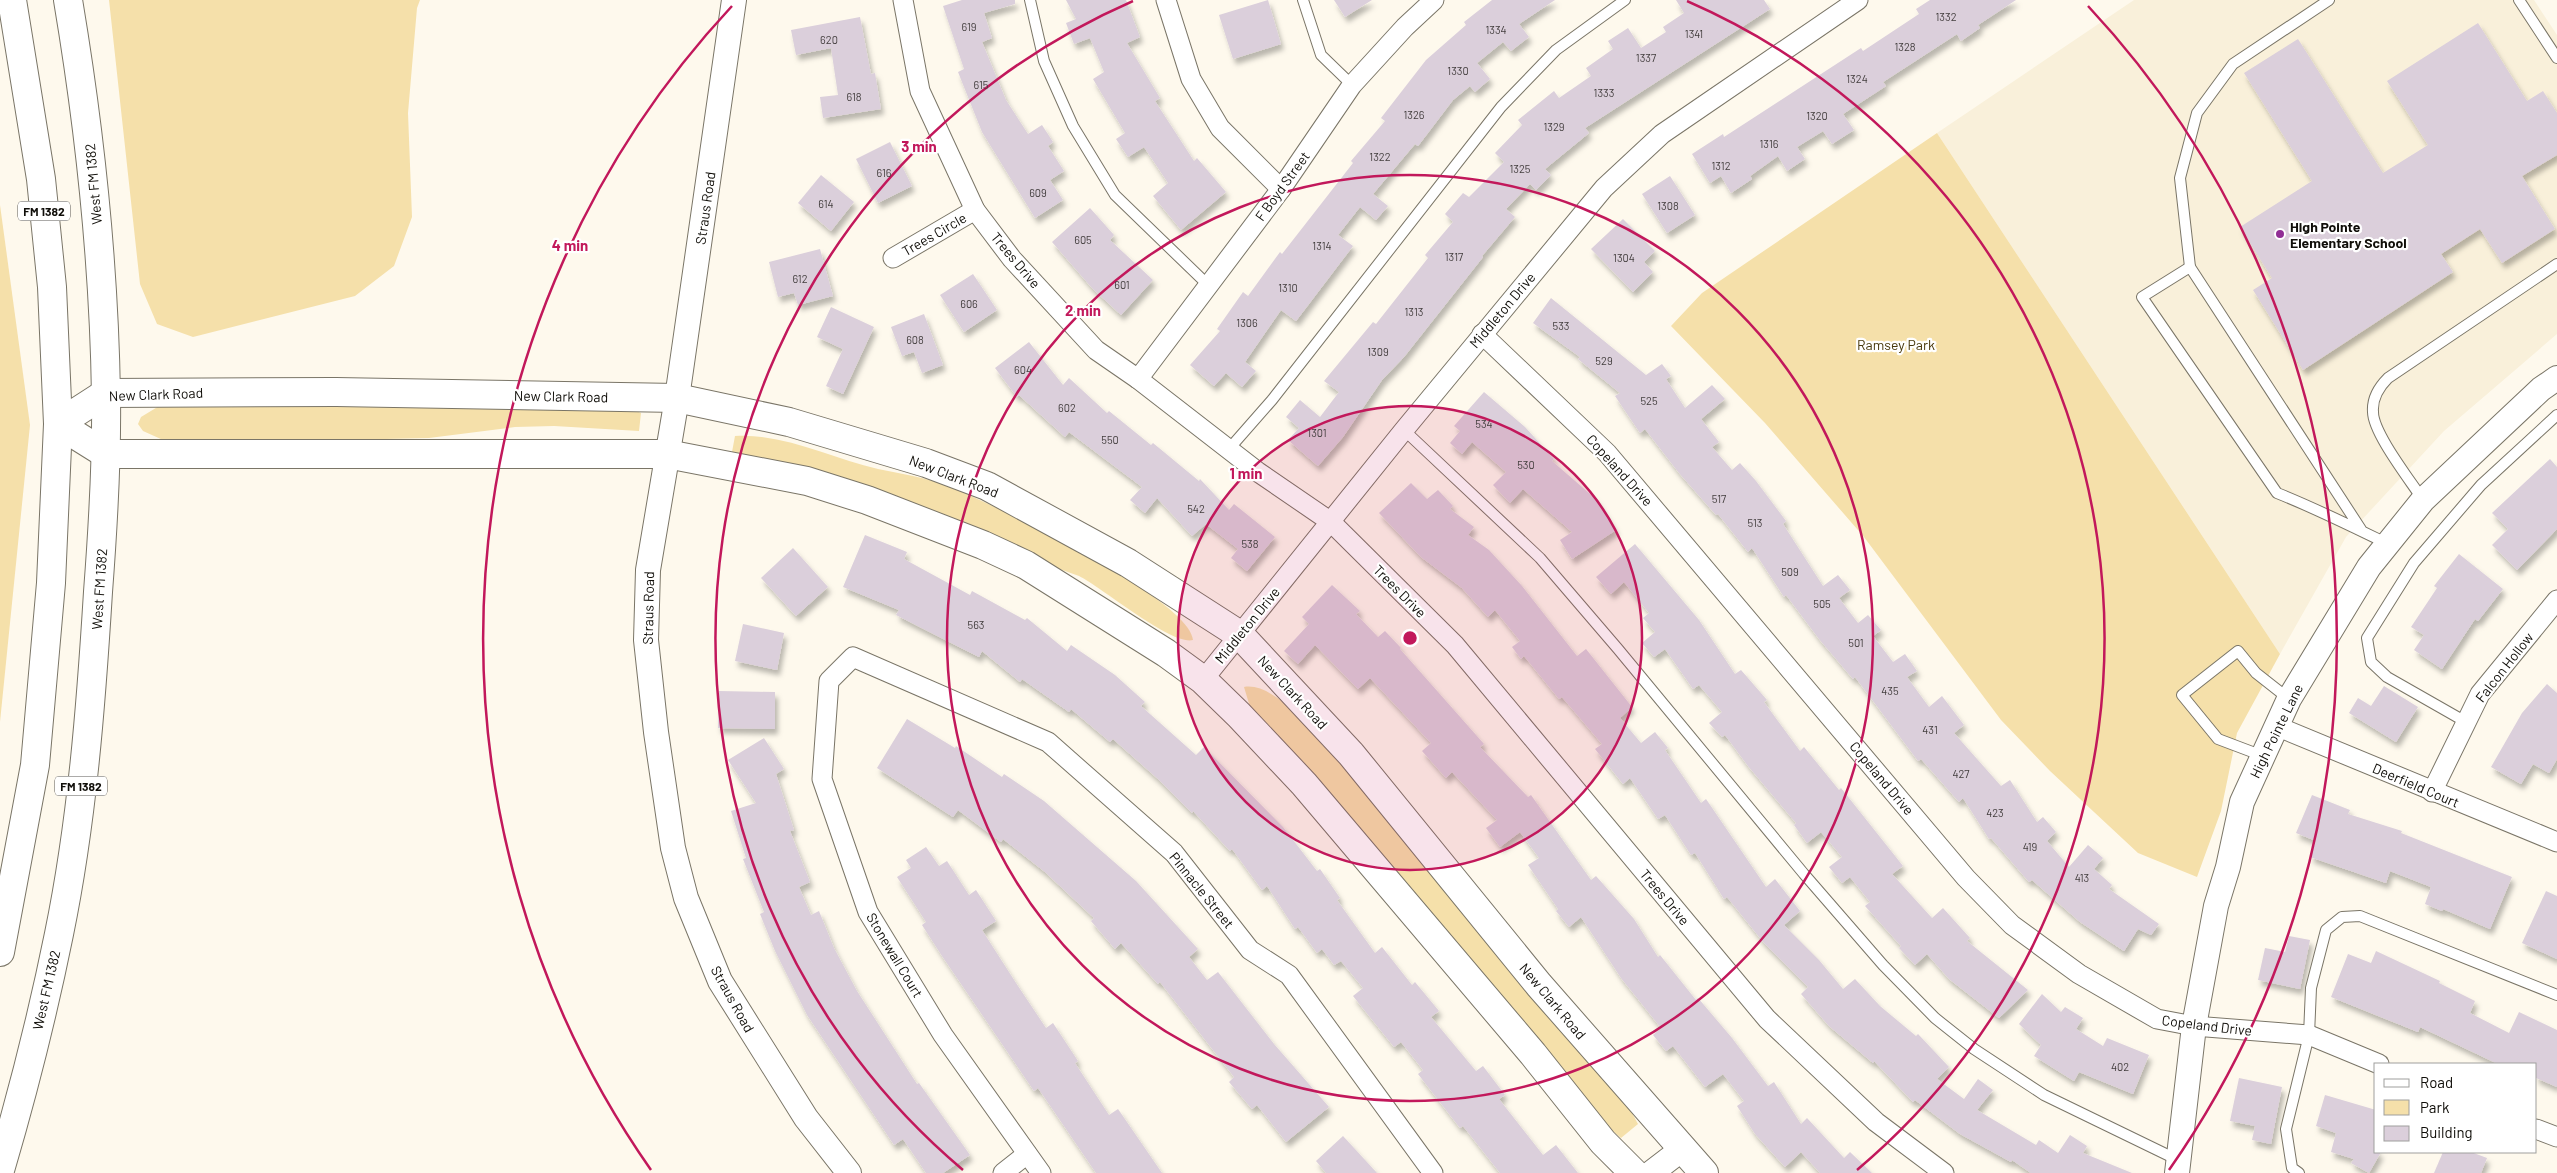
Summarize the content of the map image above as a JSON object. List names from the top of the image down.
{
  "streets": {
    "main road": ["West FM 1382", "FM 1382", "New Clark Road"],
    "street": [
      "F Boyd Street",
      "Straus Road",
      "Trees Circle",
      "Trees Drive",
      "Middleton Drive",
      "Copeland Drive",
      "Falcon Hollow",
      "High Pointe Lane",
      "Deerfield Court",
      "Pinnacle Street",
      "Stonewall Court"
    ]
  },
  "crossings": [
    ["West FM 1382", "New Clark Road"],
    ["F Boyd Street", "Trees Drive"],
    ["Straus Road", "New Clark Road"],
    ["FM 1382", "New Clark Road"],
    ["Trees Circle", "Trees Drive"],
    ["Trees Drive", "Middleton Drive"],
    ["Middleton Drive", "New Clark Road"],
    ["Middleton Drive", "Copeland Drive"],
    ["Copeland Drive", "High Pointe Lane"],
    ["Falcon Hollow", "Deerfield Court"],
    ["High Pointe Lane", "Deerfield Court"],
    ["Pinnacle Street", "Stonewall Court"]
  ],
  "parks": ["Ramsey Park"],
  "places": ["High Pointe Elementary School"],
  "house_numbers": [
    "1332",
    "619",
    "1334",
    "1341",
    "620",
    "1328",
    "1337",
    "1330",
    "1324",
    "615",
    "1333",
    "618",
    "1326",
    "1320",
    "1329",
    "1316",
    "1322",
    "1312",
    "1325",
    "616",
    "609",
    "614",
    "1308",
    "605",
    "1314",
    "1317",
    "1304",
    "612",
    "601",
    "1310",
    "606",
    "1313",
    "1306",
    "533",
    "608",
    "1309",
    "529",
    "604",
    "525",
    "602",
    "534",
    "1301",
    "550",
    "530",
    "517",
    "542",
    "513",
    "538",
    "509",
    "505",
    "563",
    "501",
    "435",
    "431",
    "427",
    "423",
    "419",
    "413",
    "402"
  ],
  "legend": ["Road", "Park", "Building"],
  "rings": [
    "3 min",
    "4 min",
    "2 min",
    "1 min"
  ]
}
